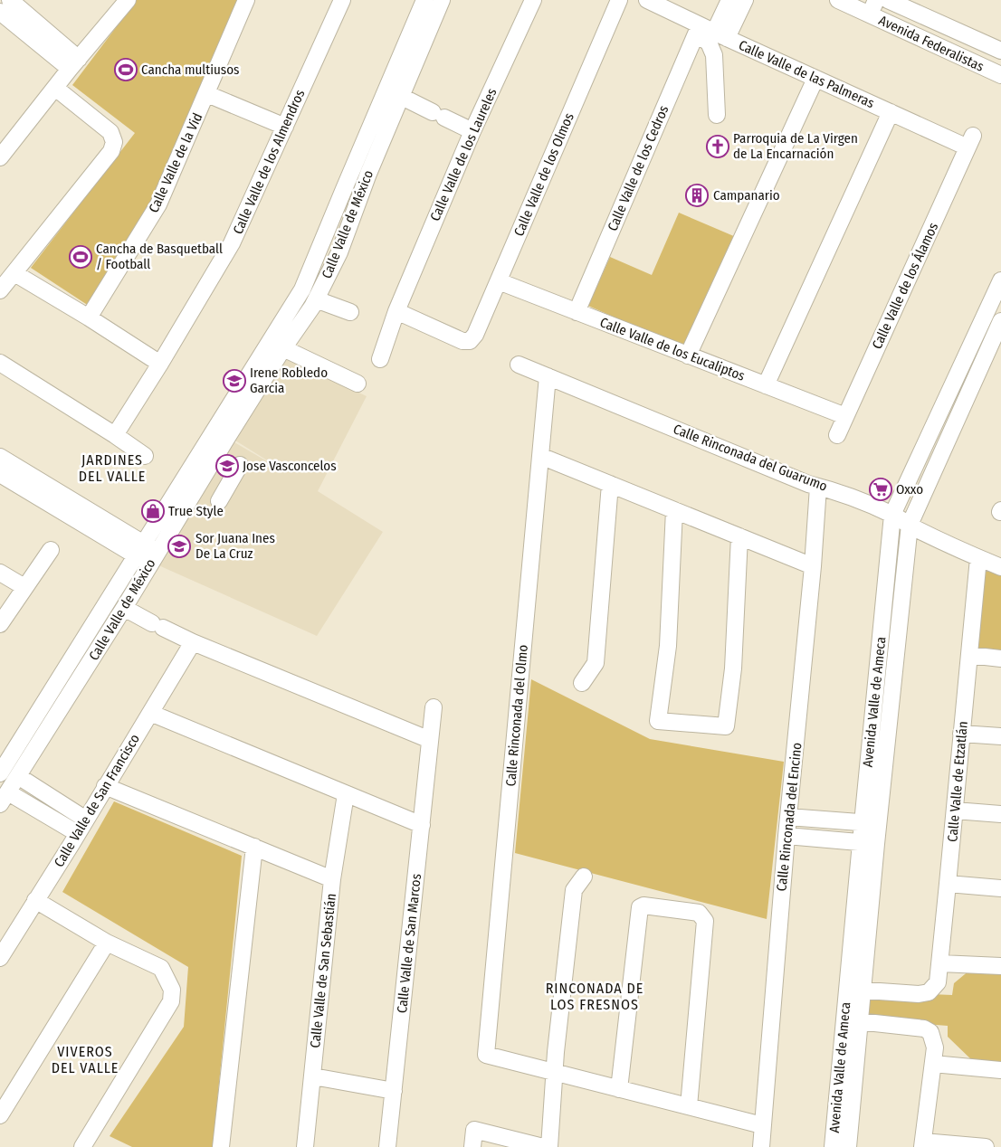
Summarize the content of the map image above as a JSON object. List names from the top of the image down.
{
  "streets": {
    "street": [
      "Avenida Federalistas",
      "Calle Valle de las Palmeras",
      "Calle Valle de los Laureles",
      "Calle Valle de los Almendros",
      "Calle Valle de la Vid",
      "Calle Valle de los Cedros",
      "Calle Valle de los Olmos",
      "Calle Valle de México",
      "Calle Valle de los Álamos",
      "Calle Valle de los Eucaliptos",
      "Calle Rinconada del Guarumo",
      "Avenida Valle de Ameca",
      "Calle Rinconada del Olmo",
      "Calle Valle de Etzatlán",
      "Calle Valle de San Francisco",
      "Calle Rinconada del Encino",
      "Calle Valle de San Marcos",
      "Calle Valle de San Sebastián"
    ]
  },
  "crossings": [
    ["Calle Valle de las Palmeras", "Calle Valle de los Cedros"],
    ["Calle Valle de las Palmeras", "Calle Valle de los Álamos"],
    ["Calle Valle de los Laureles", "Calle Valle de los Olmos"],
    ["Calle Valle de los Cedros", "Calle Valle de los Eucaliptos"],
    ["Calle Valle de los Olmos", "Calle Valle de los Eucaliptos"],
    ["Calle Valle de los Álamos", "Calle Valle de los Eucaliptos"],
    ["Calle Rinconada del Guarumo", "Avenida Valle de Ameca"],
    ["Calle Rinconada del Guarumo", "Calle Rinconada del Olmo"],
    ["Calle Rinconada del Guarumo", "Calle Valle de Etzatlán"],
    ["Calle Rinconada del Guarumo", "Calle Rinconada del Encino"],
    ["Avenida Valle de Ameca", "Calle Valle de Etzatlán"]
  ],
  "districts": ["JARDINES DEL VALLE", "RINCONADA DE LOS FRESNOS", "VIVEROS DEL VALLE"],
  "places": {
    "sports": ["Cancha multiusos", "Cancha de Basquetball / Football"],
    "church": ["Parroquia de La Virgen de La Encarnación"],
    "building": ["Campanario"],
    "school or university": ["Irene Robledo Garcia", "Jose Vasconcelos", "Sor Juana Ines De La Cruz"],
    "supermarket": ["Oxxo"],
    "shop": ["True Style"]
  }
}
